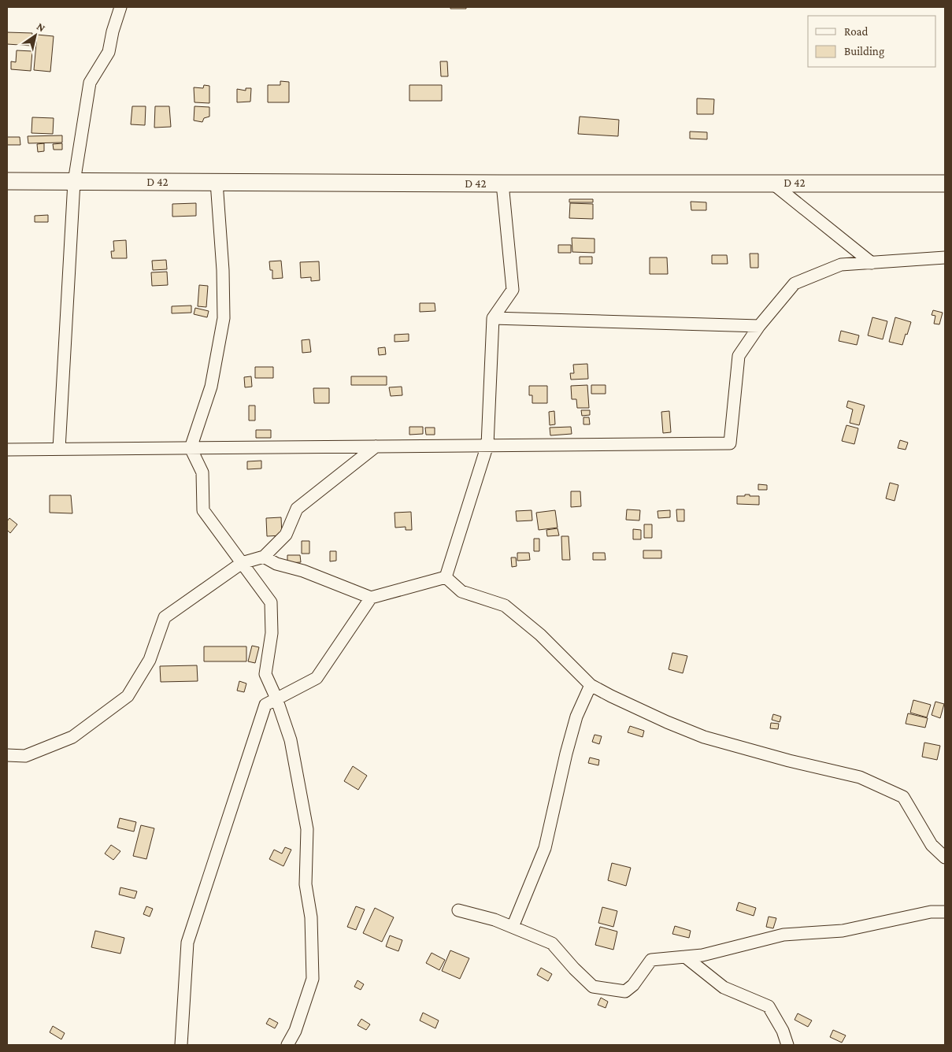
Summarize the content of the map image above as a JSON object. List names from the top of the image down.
{
  "streets": {
    "street": ["D 42"]
  },
  "legend": ["Road", "Building"],
  "north": "top right"
}
